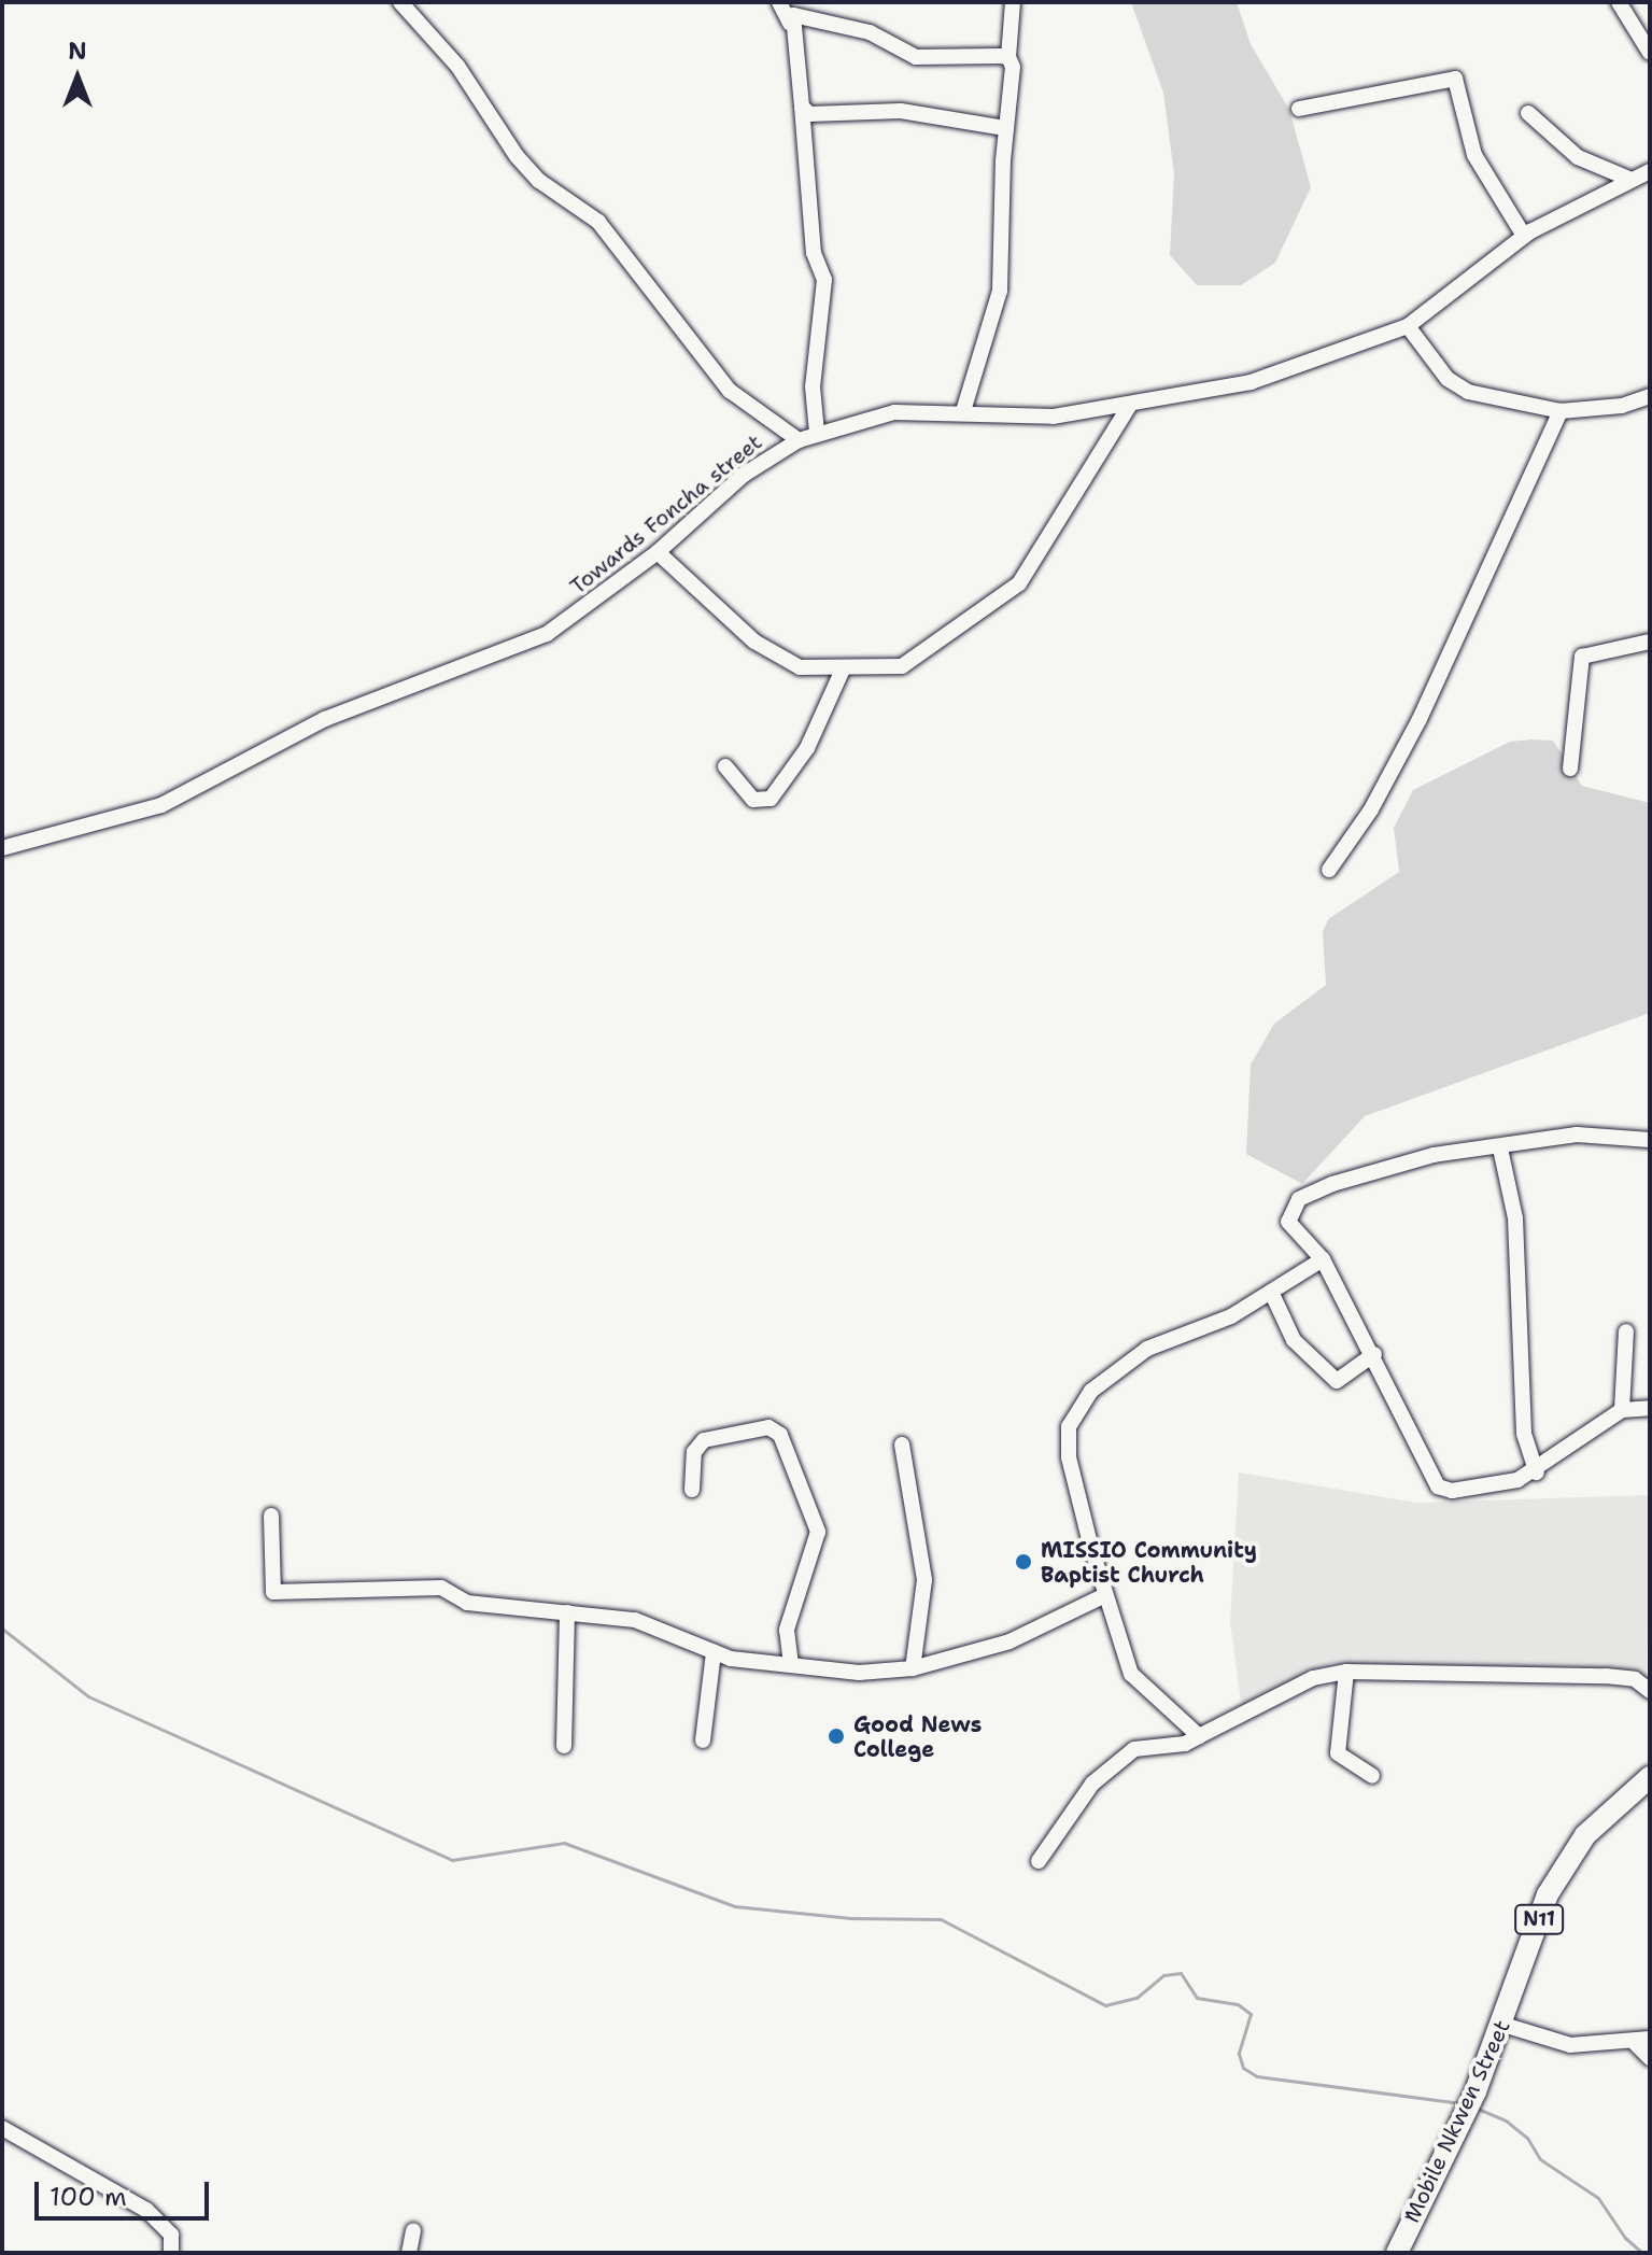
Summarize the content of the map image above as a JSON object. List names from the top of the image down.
{
  "streets": {
    "highway": ["N11", "Mobile Nkwen Street"],
    "street": ["Towards Foncha street"]
  },
  "places": ["MISSIO Community Baptist Church", "Good News College"],
  "scale_bar": "100 m",
  "north": "top"
}
